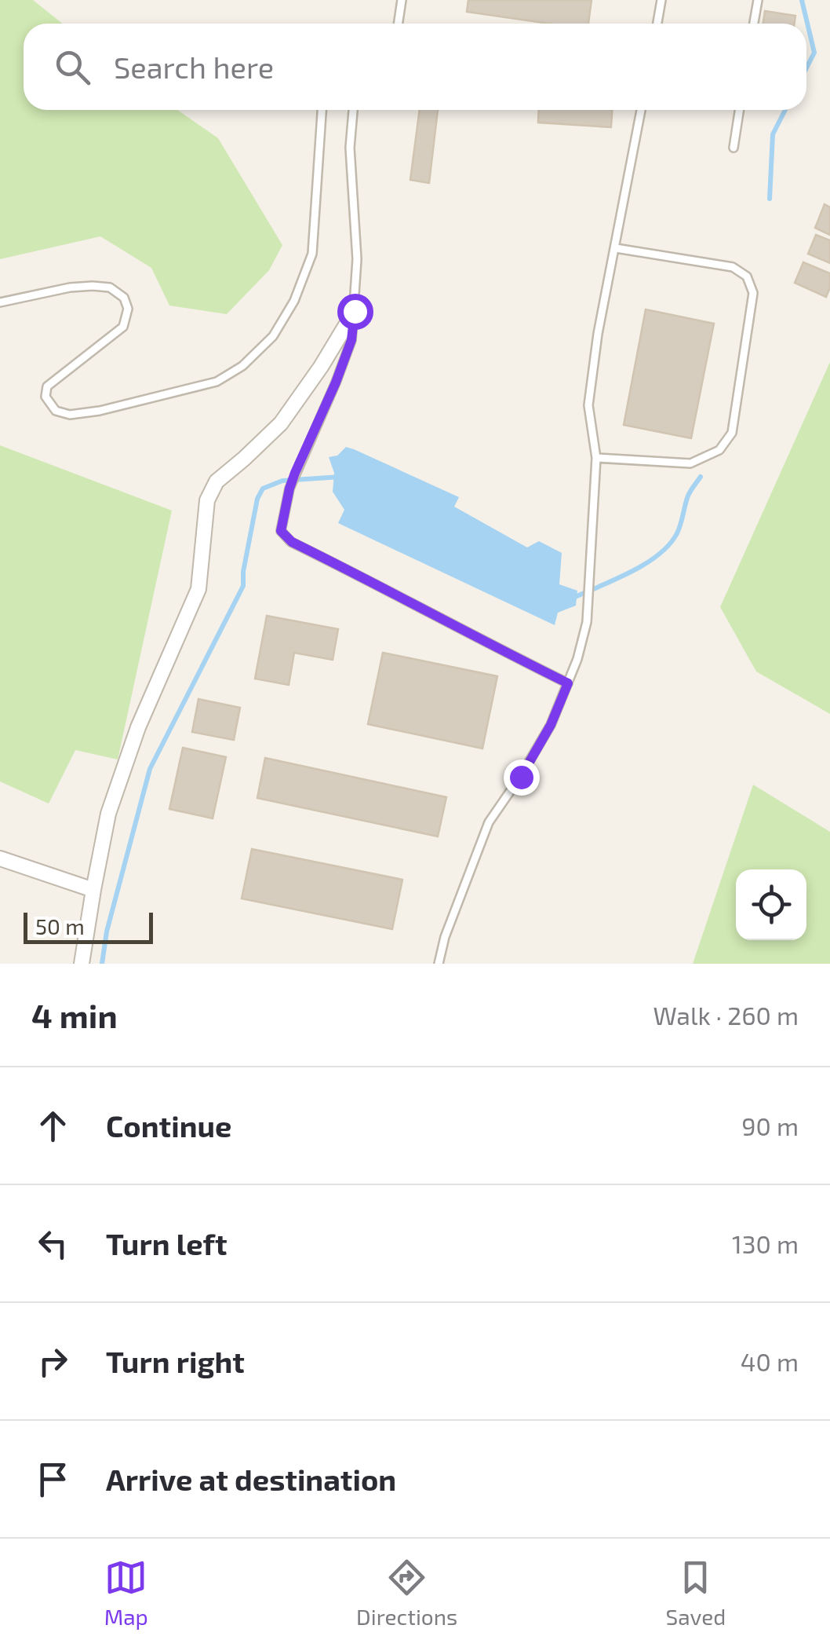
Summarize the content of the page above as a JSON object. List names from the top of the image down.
{
  "scale_bar": "50 m",
  "page": {
    "search": "Search here",
    "scale": "50 m",
    "heading": ["4 min", "Walk · 260 m"],
    "list": [
      ["Continue", "90 m"],
      ["Turn left", "130 m"],
      ["Turn right", "40 m"],
      "Arrive at destination"
    ],
    "nav": ["Map", "Directions", "Saved"]
  }
}
